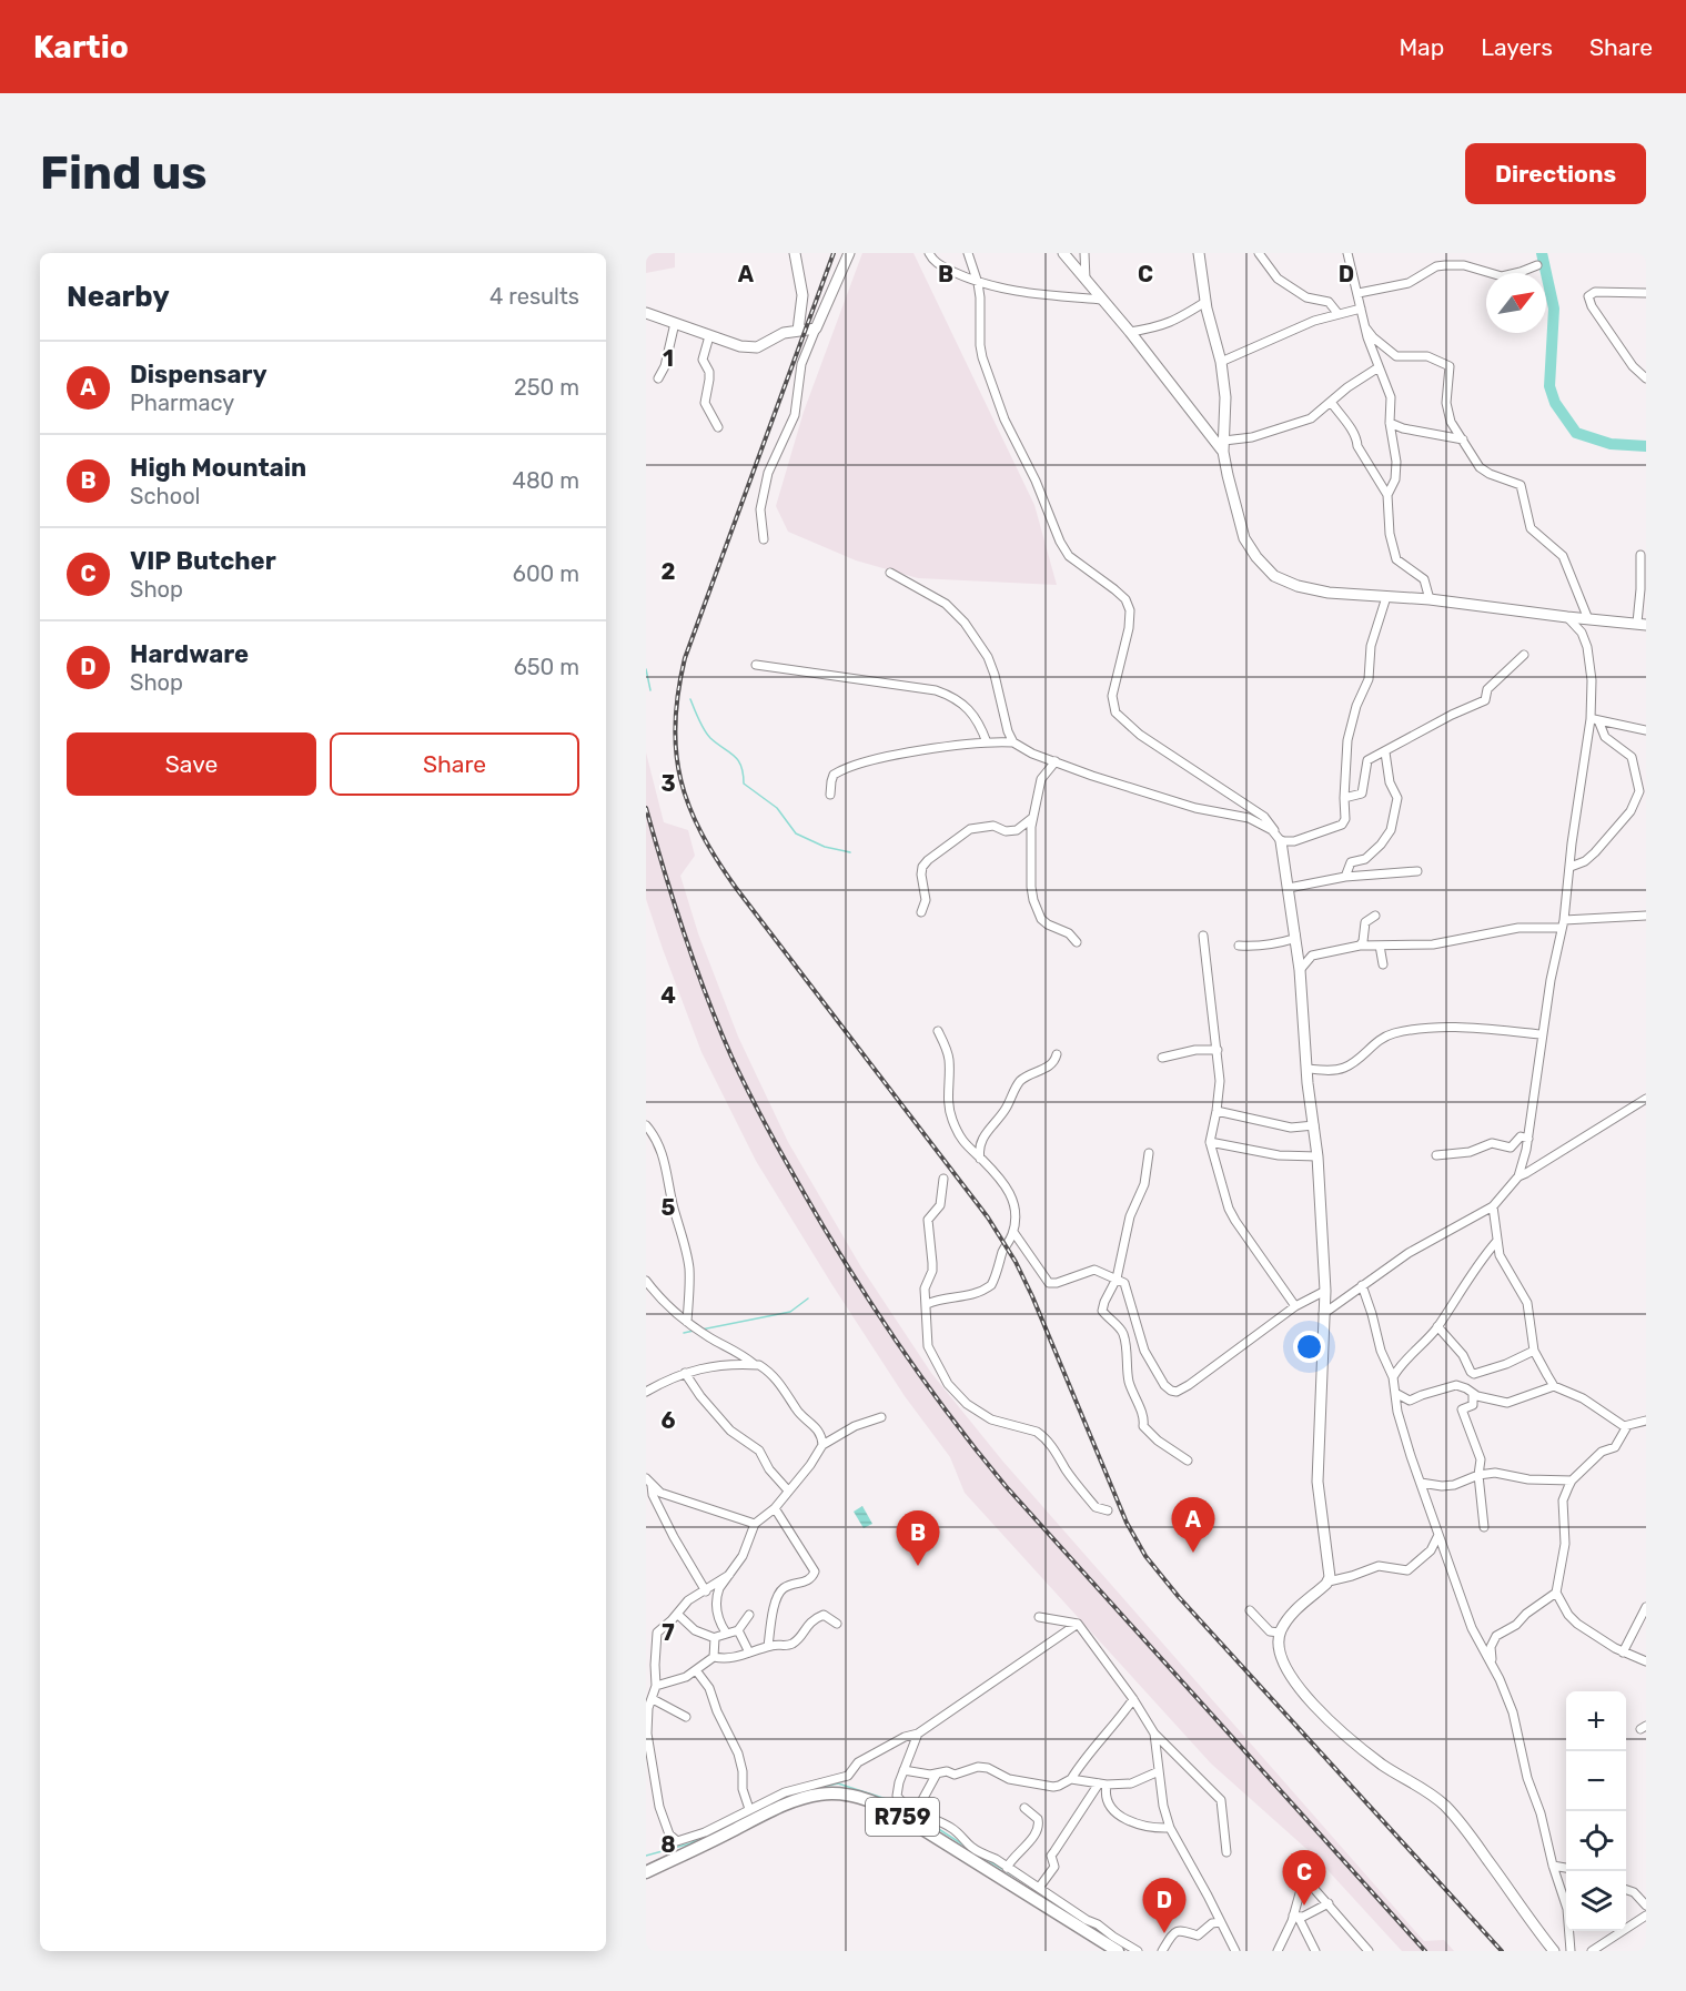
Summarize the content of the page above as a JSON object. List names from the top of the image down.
{
  "streets": {
    "main road": ["R759"]
  },
  "north": "top right",
  "page": {
    "header": "Kartio",
    "nav": ["Map", "Layers", "Share"],
    "buttons": [
      "Directions",
      ["Save", "Share"]
    ],
    "title": "Find us",
    "heading": ["Nearby", "4 results"],
    "list": [
      {
        "mark": "A",
        "name": "Dispensary",
        "note": "Pharmacy",
        "value": "250 m"
      },
      {
        "mark": "B",
        "name": "High Mountain",
        "note": "School",
        "value": "480 m"
      },
      {
        "mark": "C",
        "name": "VIP Butcher",
        "note": "Shop",
        "value": "600 m"
      },
      {
        "mark": "D",
        "name": "Hardware",
        "note": "Shop",
        "value": "650 m"
      }
    ],
    "pins": [
      "A",
      "B",
      "C",
      "D"
    ],
    "map_buttons": ["+", "−"]
  },
  "grid": {
    "columns": [
      "A",
      "B",
      "C",
      "D"
    ],
    "rows": [
      "1",
      "2",
      "3",
      "4",
      "5",
      "6",
      "7",
      "8"
    ]
  }
}
